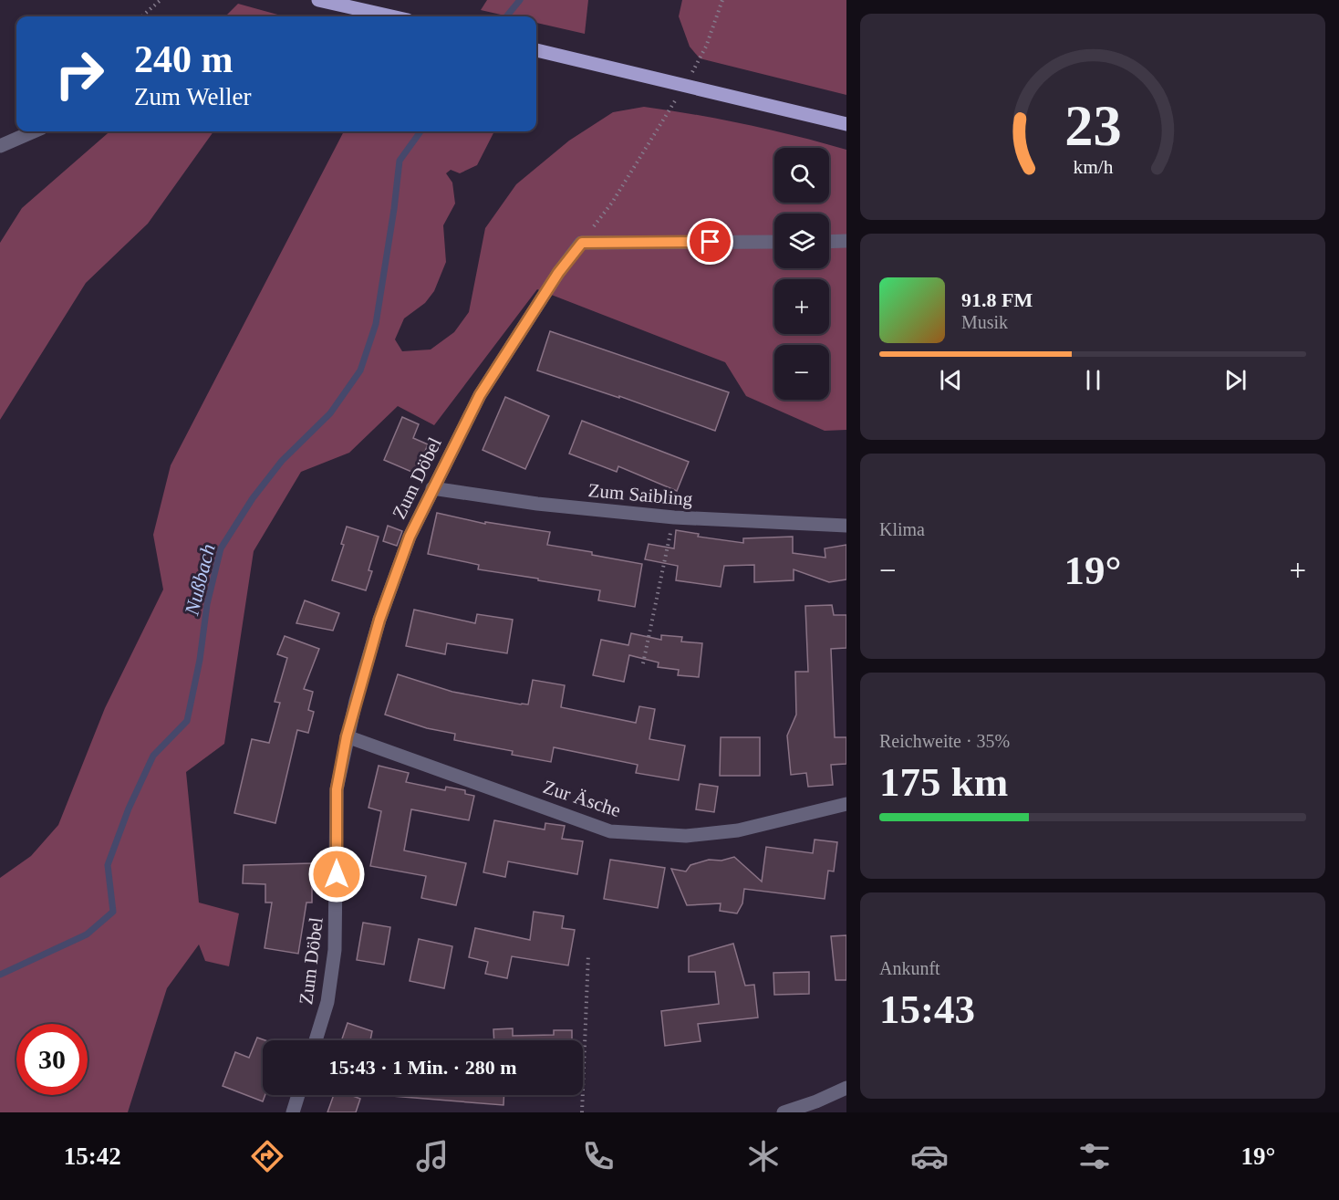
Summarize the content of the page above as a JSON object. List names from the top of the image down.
{
  "streets": {
    "street": ["Zum Döbel", "Zum Saibling", "Zur Äsche"]
  },
  "crossings": [
    ["Zum Döbel", "Zum Saibling"],
    ["Zum Döbel", "Zur Äsche"]
  ],
  "water": ["Nußbach"],
  "page": {
    "turn": ["240 m", "Zum Weller"],
    "map_buttons": ["+", "−"],
    "song": ["91.8 FM", "Musik"],
    "tile": [
      "Klima",
      ["Reichweite · 35%", "175 km"],
      ["Ankunft", "15:43"]
    ],
    "heat": ["−", "19°", "+"],
    "limit": "30",
    "trip": "15:43 · 1 Min. · 280 m",
    "tabs": ["15:42", "19°"],
    "gauge": ["23", "km/h"]
  }
}
